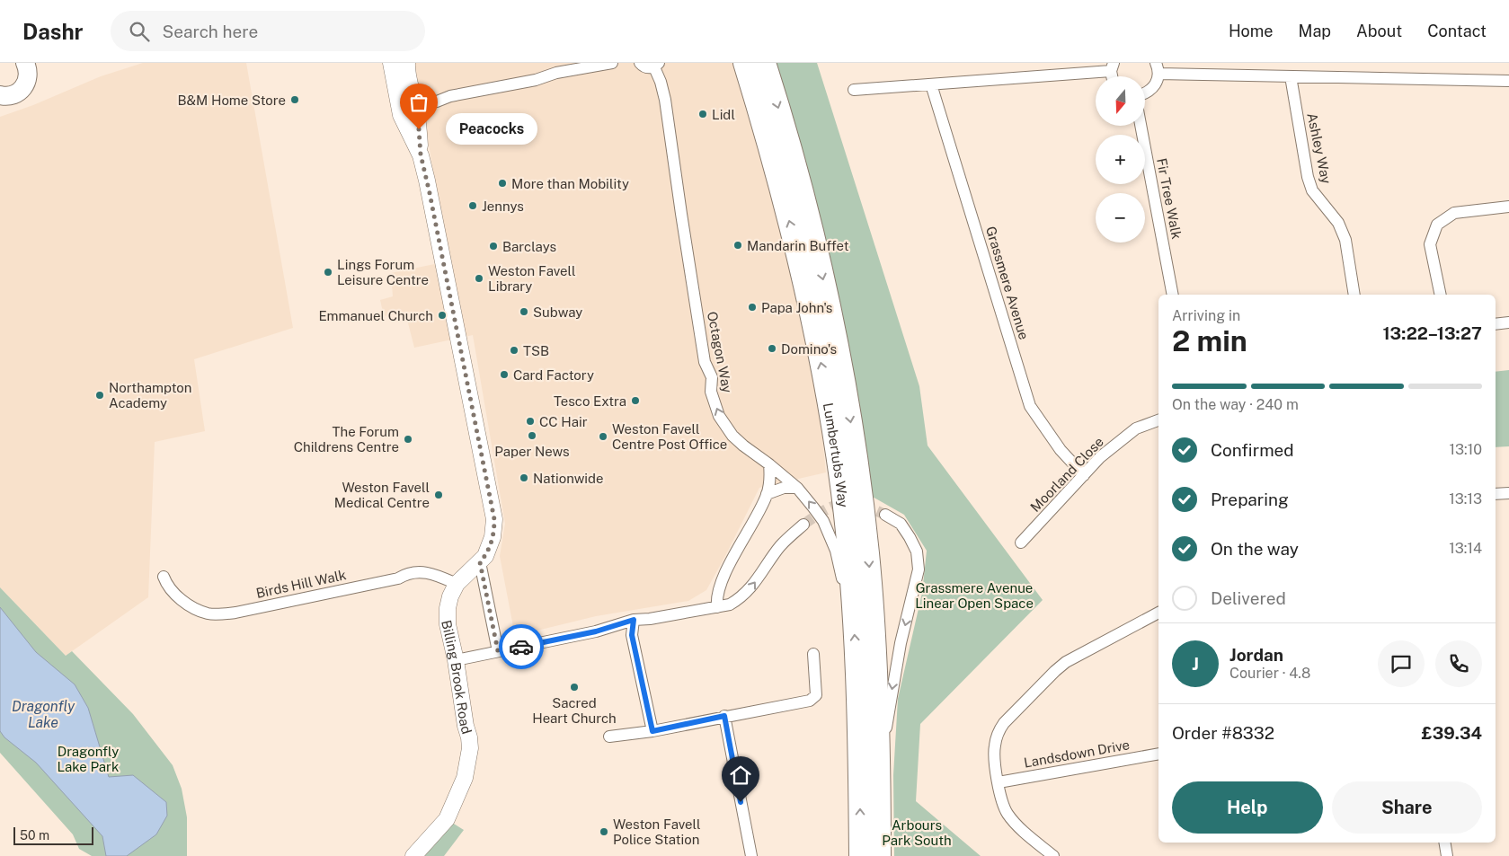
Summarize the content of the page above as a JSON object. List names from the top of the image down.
{
  "streets": {
    "highway": ["Lumbertubs Way"],
    "street": [
      "Ashley Way",
      "Fir Tree Walk",
      "Grassmere Avenue",
      "Octagon Way",
      "Moorland Close",
      "Birds Hill Walk",
      "Billing Brook Road",
      "Landsdown Drive"
    ]
  },
  "crossings": [
    ["Grassmere Avenue", "Moorland Close"],
    ["Octagon Way", "Lumbertubs Way"],
    ["Birds Hill Walk", "Billing Brook Road"]
  ],
  "one_way": ["Octagon Way"],
  "water": ["Dragonfly Lake"],
  "parks": ["Grassmere Avenue Linear Open Space", "Dragonfly Lake Park", "Arbours Park South"],
  "places": [
    "B&M Home Store",
    "Lidl",
    "Peacocks",
    "More than Mobility",
    "Jennys",
    "Mandarin Buffet",
    "Barclays",
    "Lings Forum Leisure Centre",
    "Weston Favell Library",
    "Papa John's",
    "Subway",
    "Emmanuel Church",
    "Domino's",
    "TSB",
    "Card Factory",
    "Northampton Academy",
    "Tesco Extra",
    "CC Hair",
    "Paper News",
    "Weston Favell Centre Post Office",
    "The Forum Childrens Centre",
    "Nationwide",
    "Weston Favell Medical Centre",
    "Sacred Heart Church",
    "Weston Favell Police Station"
  ],
  "scale_bar": "50 m",
  "north": "bottom",
  "page": {
    "header": "Dashr",
    "search": "Search here",
    "nav": [
      "Home",
      "Map",
      "About",
      "Contact"
    ],
    "map_buttons": ["+", "−"],
    "bubble": "Peacocks",
    "heading": ["2 min", "Arriving in", "13:22–13:27"],
    "panel": [
      "Jordan",
      "Courier · 4.8",
      "Order #8332",
      "£39.34"
    ],
    "bar": "On the way · 240 m",
    "list": [
      ["Confirmed", "13:10"],
      ["Preparing", "13:13"],
      ["On the way", "13:14"],
      "Delivered"
    ],
    "round": "J",
    "buttons": ["Help", "Share"],
    "scale": "50 m"
  }
}
